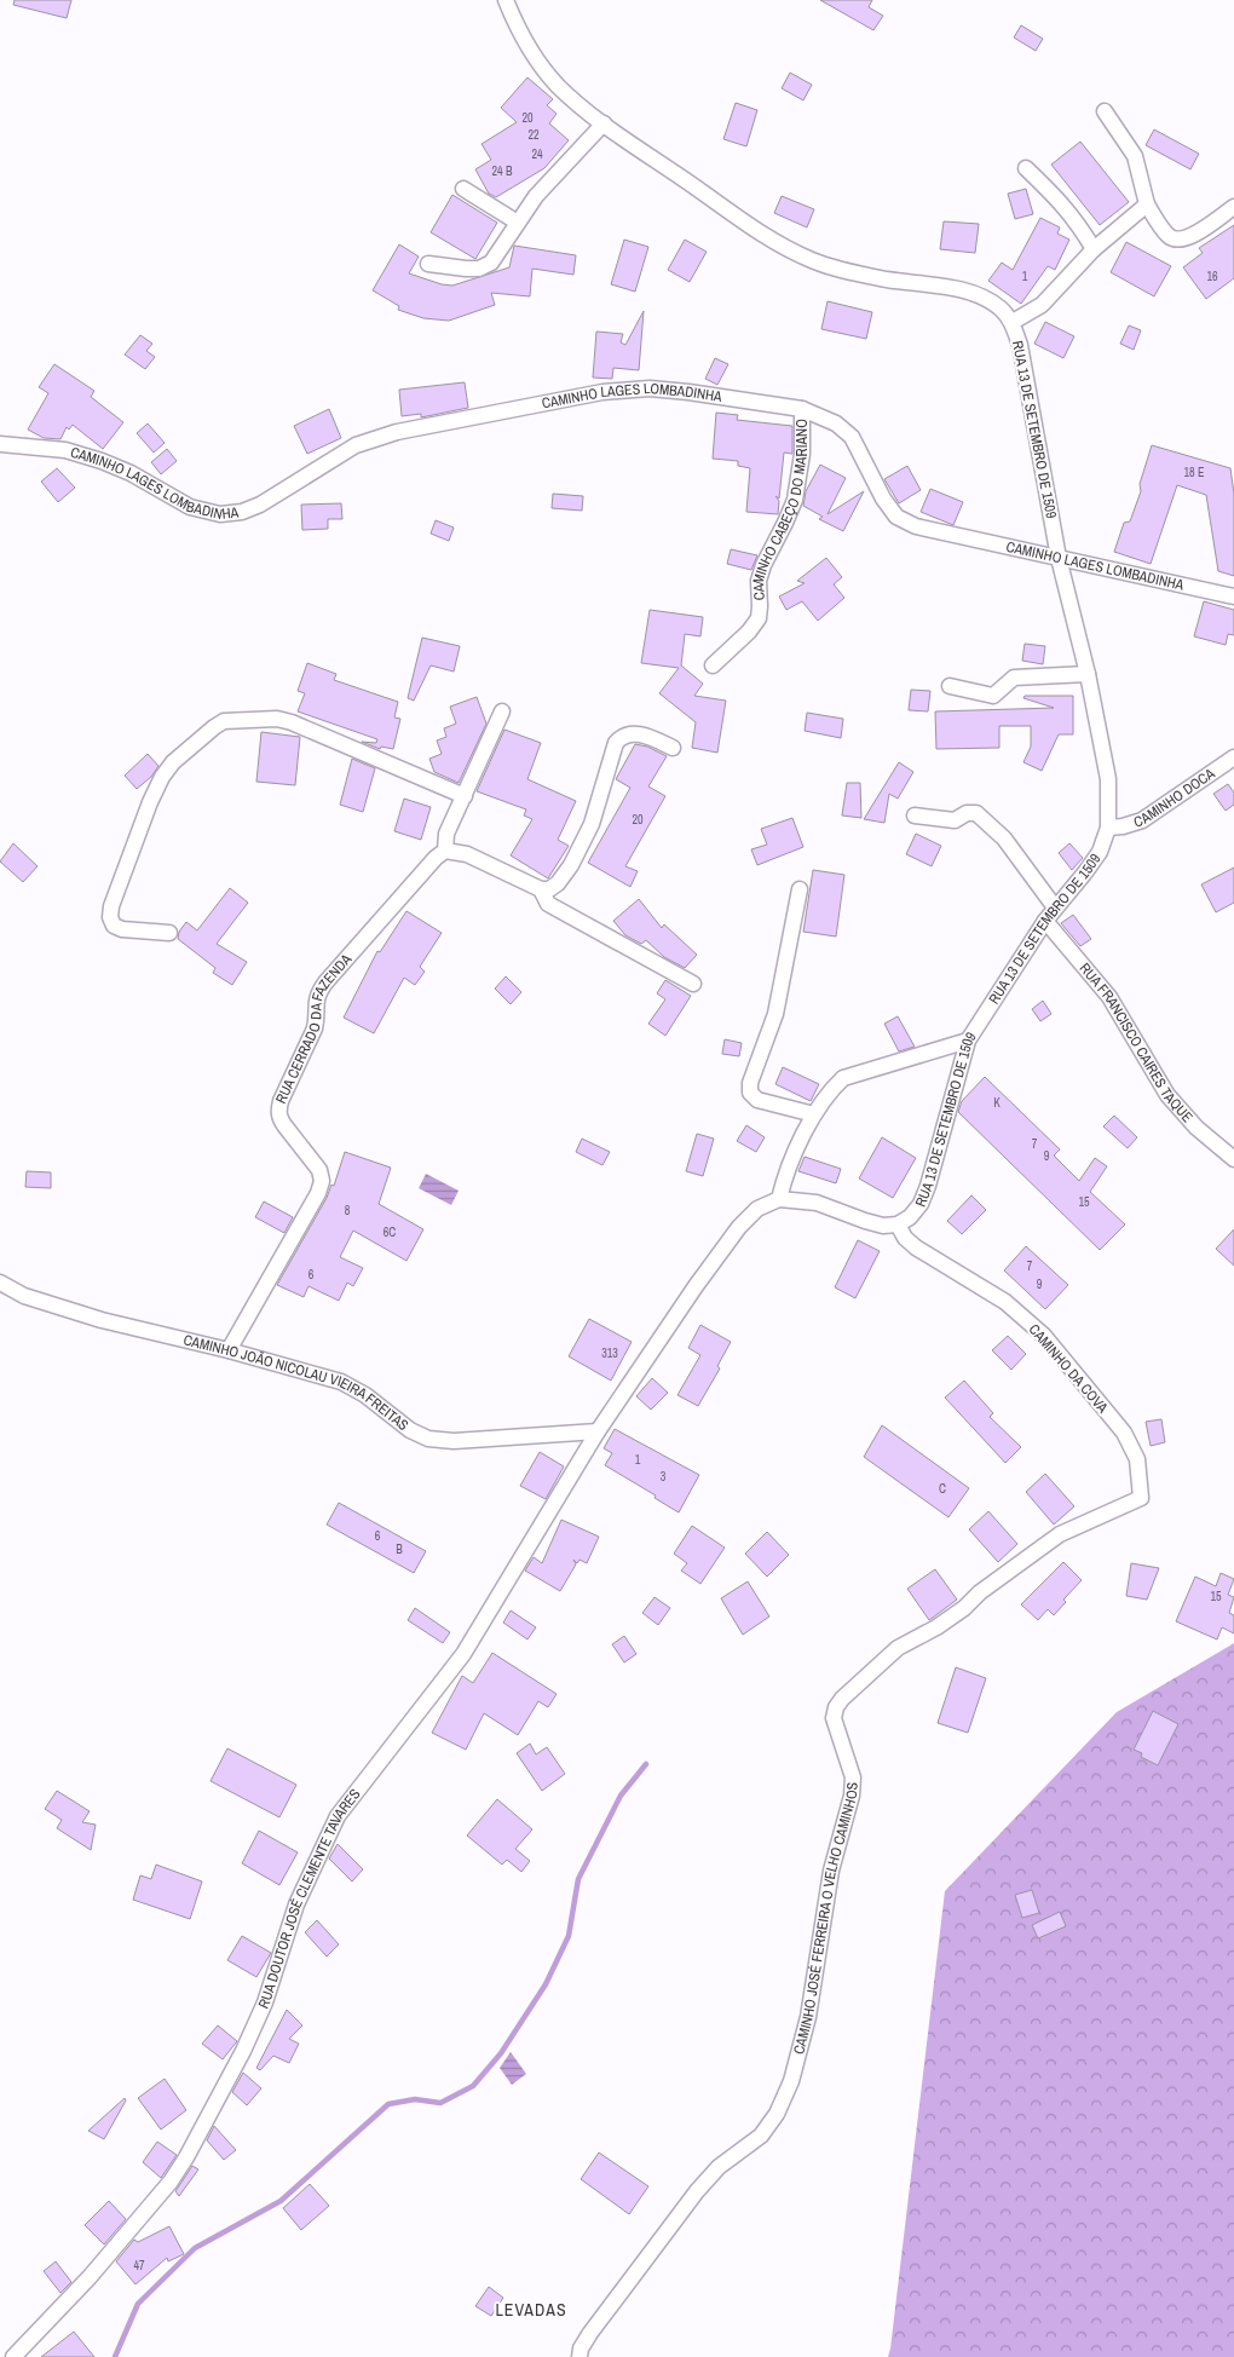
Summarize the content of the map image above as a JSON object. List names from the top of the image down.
{
  "streets": {
    "street": [
      "CAMINHO LAGES LOMBADINHA",
      "RUA 13 DE SETEMBRO DE 1509",
      "CAMINHO CABEÇO DO MARIANO",
      "CAMINHO DOCA",
      "RUA CERRADO DA FAZENDA",
      "RUA FRANCISCO CAIRES TAQUE",
      "CAMINHO DA COVA",
      "CAMINHO JOÃO NICOLAU VIEIRA FREITAS",
      "RUA DOUTOR JOSÉ CLEMENTE TAVARES",
      "CAMINHO JOSÉ FERREIRA O VELHO CAMINHOS"
    ]
  },
  "crossings": [
    ["CAMINHO LAGES LOMBADINHA", "RUA 13 DE SETEMBRO DE 1509"],
    ["CAMINHO LAGES LOMBADINHA", "CAMINHO CABEÇO DO MARIANO"],
    ["RUA 13 DE SETEMBRO DE 1509", "CAMINHO DOCA"],
    ["RUA 13 DE SETEMBRO DE 1509", "RUA FRANCISCO CAIRES TAQUE"],
    ["RUA 13 DE SETEMBRO DE 1509", "CAMINHO DA COVA"],
    ["RUA 13 DE SETEMBRO DE 1509", "RUA DOUTOR JOSÉ CLEMENTE TAVARES"],
    ["RUA CERRADO DA FAZENDA", "CAMINHO JOÃO NICOLAU VIEIRA FREITAS"],
    ["CAMINHO DA COVA", "CAMINHO JOSÉ FERREIRA O VELHO CAMINHOS"],
    ["CAMINHO JOÃO NICOLAU VIEIRA FREITAS", "RUA DOUTOR JOSÉ CLEMENTE TAVARES"]
  ],
  "districts": ["LEVADAS"],
  "house_numbers": [
    "20",
    "22",
    "24",
    "24 B",
    "1",
    "16",
    "18 E",
    "20",
    "K",
    "7",
    "9",
    "15",
    "8",
    "6C",
    "7",
    "6",
    "9",
    "313",
    "1",
    "3",
    "C",
    "6",
    "B",
    "15",
    "47"
  ]
}
